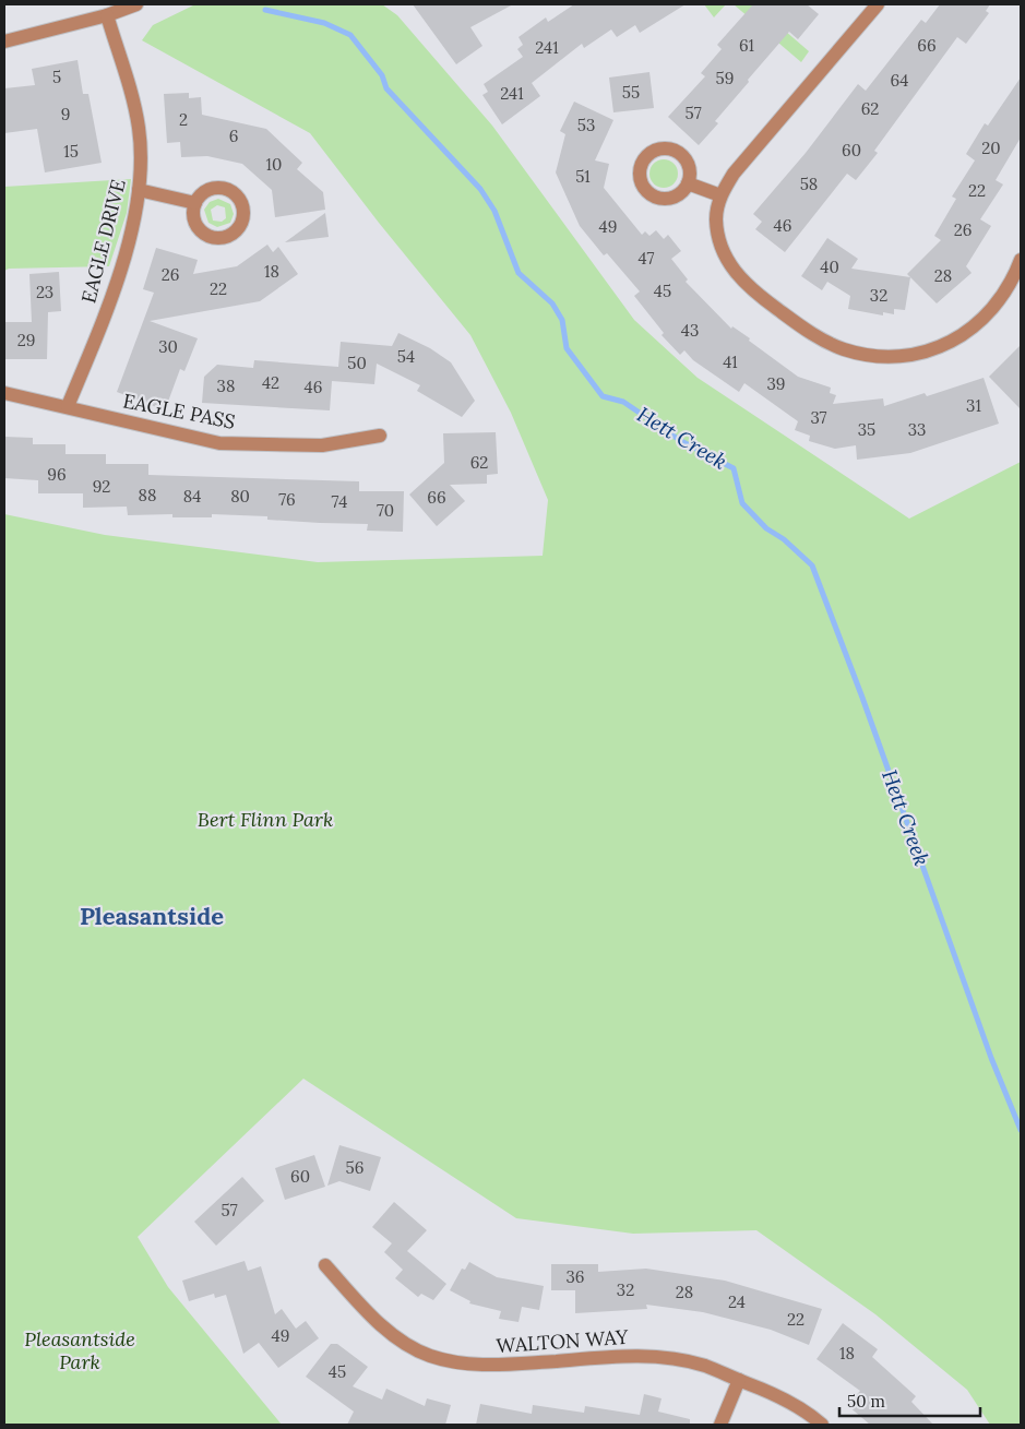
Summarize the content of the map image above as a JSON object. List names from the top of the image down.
{
  "streets": {
    "street": ["EAGLE DRIVE", "EAGLE PASS", "WALTON WAY"]
  },
  "crossings": [
    ["EAGLE DRIVE", "EAGLE PASS"]
  ],
  "districts": ["Pleasantside"],
  "water": ["Hett Creek"],
  "parks": ["Bert Flinn Park", "Pleasantside Park"],
  "house_numbers": [
    "61",
    "66",
    "241",
    "5",
    "59",
    "64",
    "55",
    "241",
    "62",
    "57",
    "9",
    "2",
    "53",
    "6",
    "20",
    "60",
    "15",
    "10",
    "51",
    "58",
    "22",
    "46",
    "49",
    "26",
    "47",
    "40",
    "18",
    "26",
    "28",
    "22",
    "45",
    "23",
    "32",
    "43",
    "29",
    "30",
    "54",
    "41",
    "50",
    "42",
    "39",
    "38",
    "46",
    "31",
    "37",
    "35",
    "33",
    "62",
    "96",
    "92",
    "88",
    "84",
    "80",
    "66",
    "76",
    "74",
    "70",
    "56",
    "60",
    "57",
    "36",
    "32",
    "28",
    "24",
    "22",
    "49",
    "18",
    "45"
  ],
  "scale_bar": "50 m"
}
